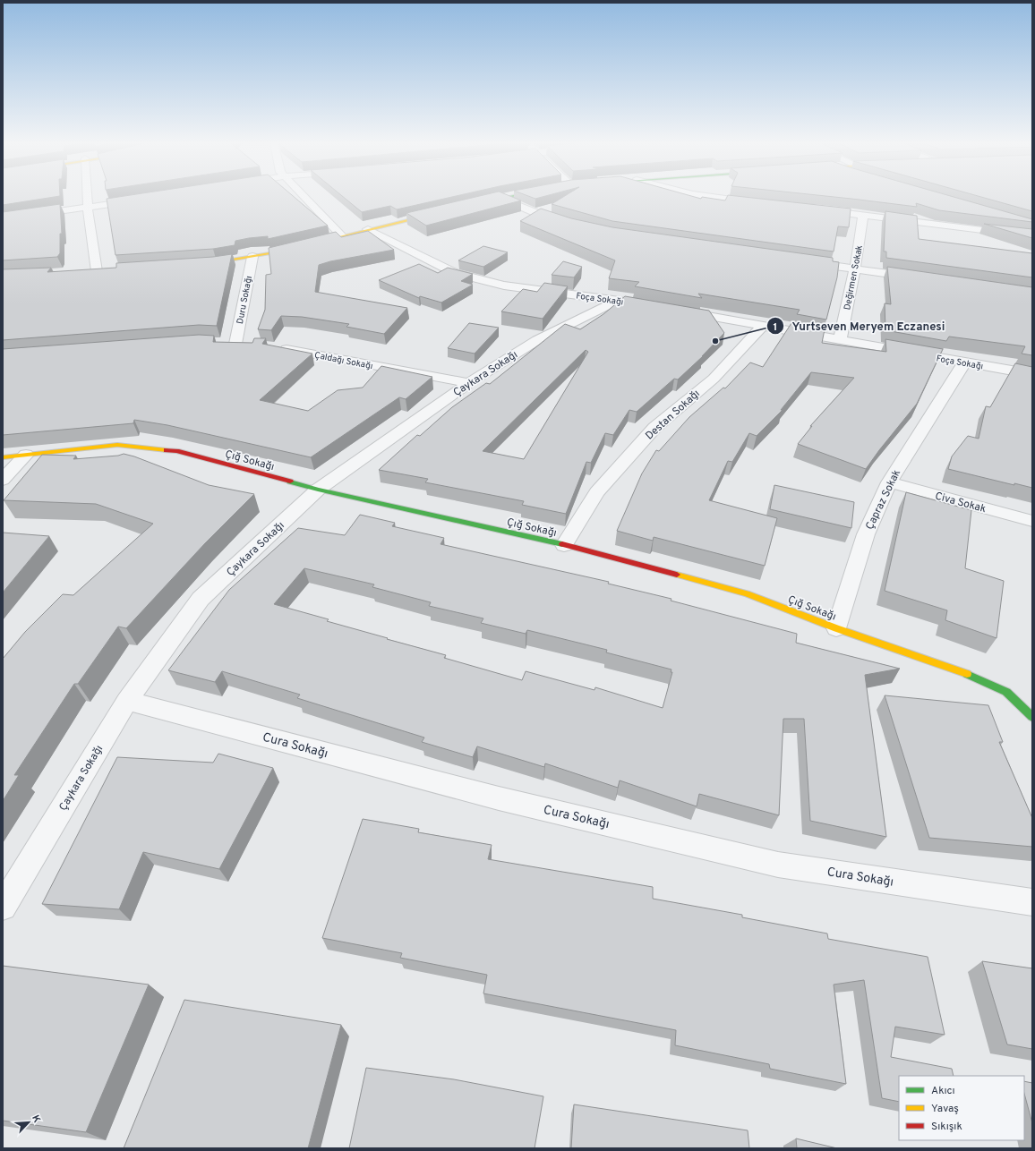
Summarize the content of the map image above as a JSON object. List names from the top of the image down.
{
  "streets": {
    "main road": ["Çığ Sokağı"],
    "street": [
      "Değirmen Sokak",
      "Foça Sokağı",
      "Duru Sokağı",
      "Çaldağı Sokağı",
      "Çaykara Sokağı",
      "Destan Sokağı",
      "Çapraz Sokak",
      "Civa Sokak",
      "Cura Sokağı"
    ]
  },
  "crossings": [
    ["Değirmen Sokak", "Foça Sokağı"],
    ["Foça Sokağı", "Çaykara Sokağı"],
    ["Foça Sokağı", "Destan Sokağı"],
    ["Foça Sokağı", "Çapraz Sokak"],
    ["Çaldağı Sokağı", "Çaykara Sokağı"],
    ["Çaykara Sokağı", "Çığ Sokağı"],
    ["Çaykara Sokağı", "Cura Sokağı"],
    ["Destan Sokağı", "Çığ Sokağı"],
    ["Çığ Sokağı", "Çapraz Sokak"],
    ["Çapraz Sokak", "Civa Sokak"]
  ],
  "places": ["Yurtseven Meryem Eczanesi"],
  "legend": ["Akıcı", "Yavaş", "Sıkışık"],
  "north": "top right"
}
